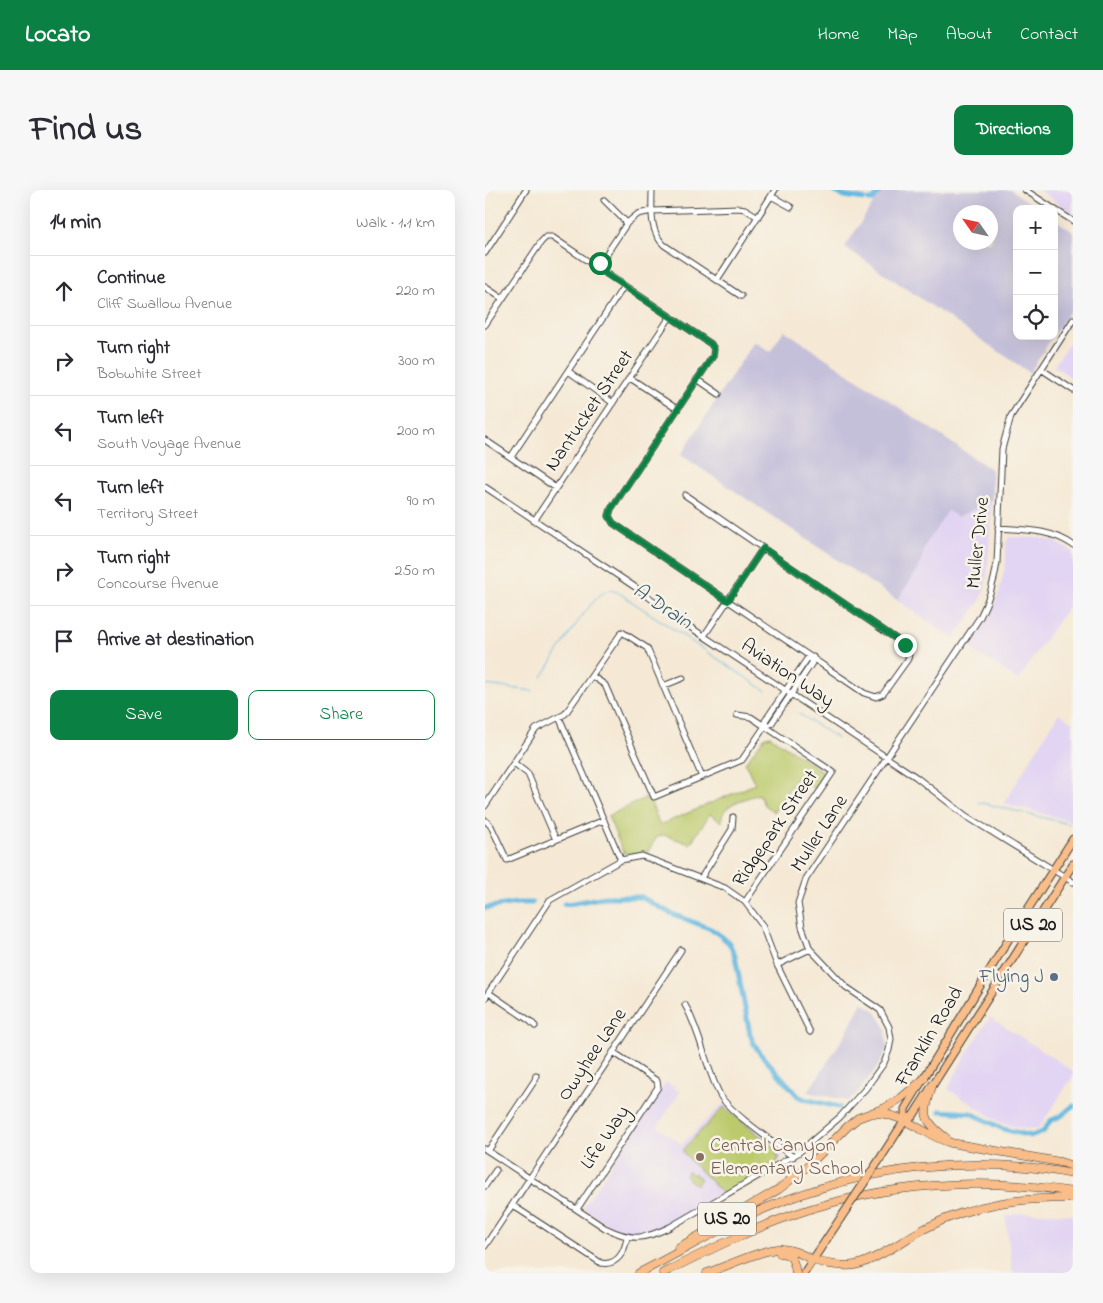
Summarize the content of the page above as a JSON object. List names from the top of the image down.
{
  "streets": {
    "highway": ["US 20"],
    "main road": ["Franklin Road"],
    "street": [
      "Nantucket Street",
      "Muller Drive",
      "Aviation Way",
      "Ridgepark Street",
      "Muller Lane",
      "Owyhee Lane",
      "Life Way"
    ]
  },
  "crossings": [
    ["Nantucket Street", "Aviation Way"],
    ["Muller Drive", "Aviation Way"],
    ["Muller Drive", "Muller Lane"],
    ["Aviation Way", "Muller Lane"],
    ["Aviation Way", "US 20"],
    ["Aviation Way", "Franklin Road"],
    ["US 20", "Franklin Road"],
    ["Owyhee Lane", "Life Way"]
  ],
  "water": ["A Drain"],
  "places": ["Flying J", "Central Canyon Elementary School"],
  "north": "top left",
  "page": {
    "header": "Locato",
    "nav": [
      "Home",
      "Map",
      "About",
      "Contact"
    ],
    "title": "Find us",
    "buttons": [
      "Directions",
      ["Save", "Share"]
    ],
    "heading": ["14 min", "Walk · 1.1 km"],
    "map_buttons": ["+", "−"],
    "list": [
      ["Continue", "Cliff Swallow Avenue", "220 m"],
      ["Turn right", "Bobwhite Street", "300 m"],
      ["Turn left", "South Voyage Avenue", "200 m"],
      ["Turn left", "Territory Street", "90 m"],
      ["Turn right", "Concourse Avenue", "250 m"],
      "Arrive at destination"
    ]
  }
}
